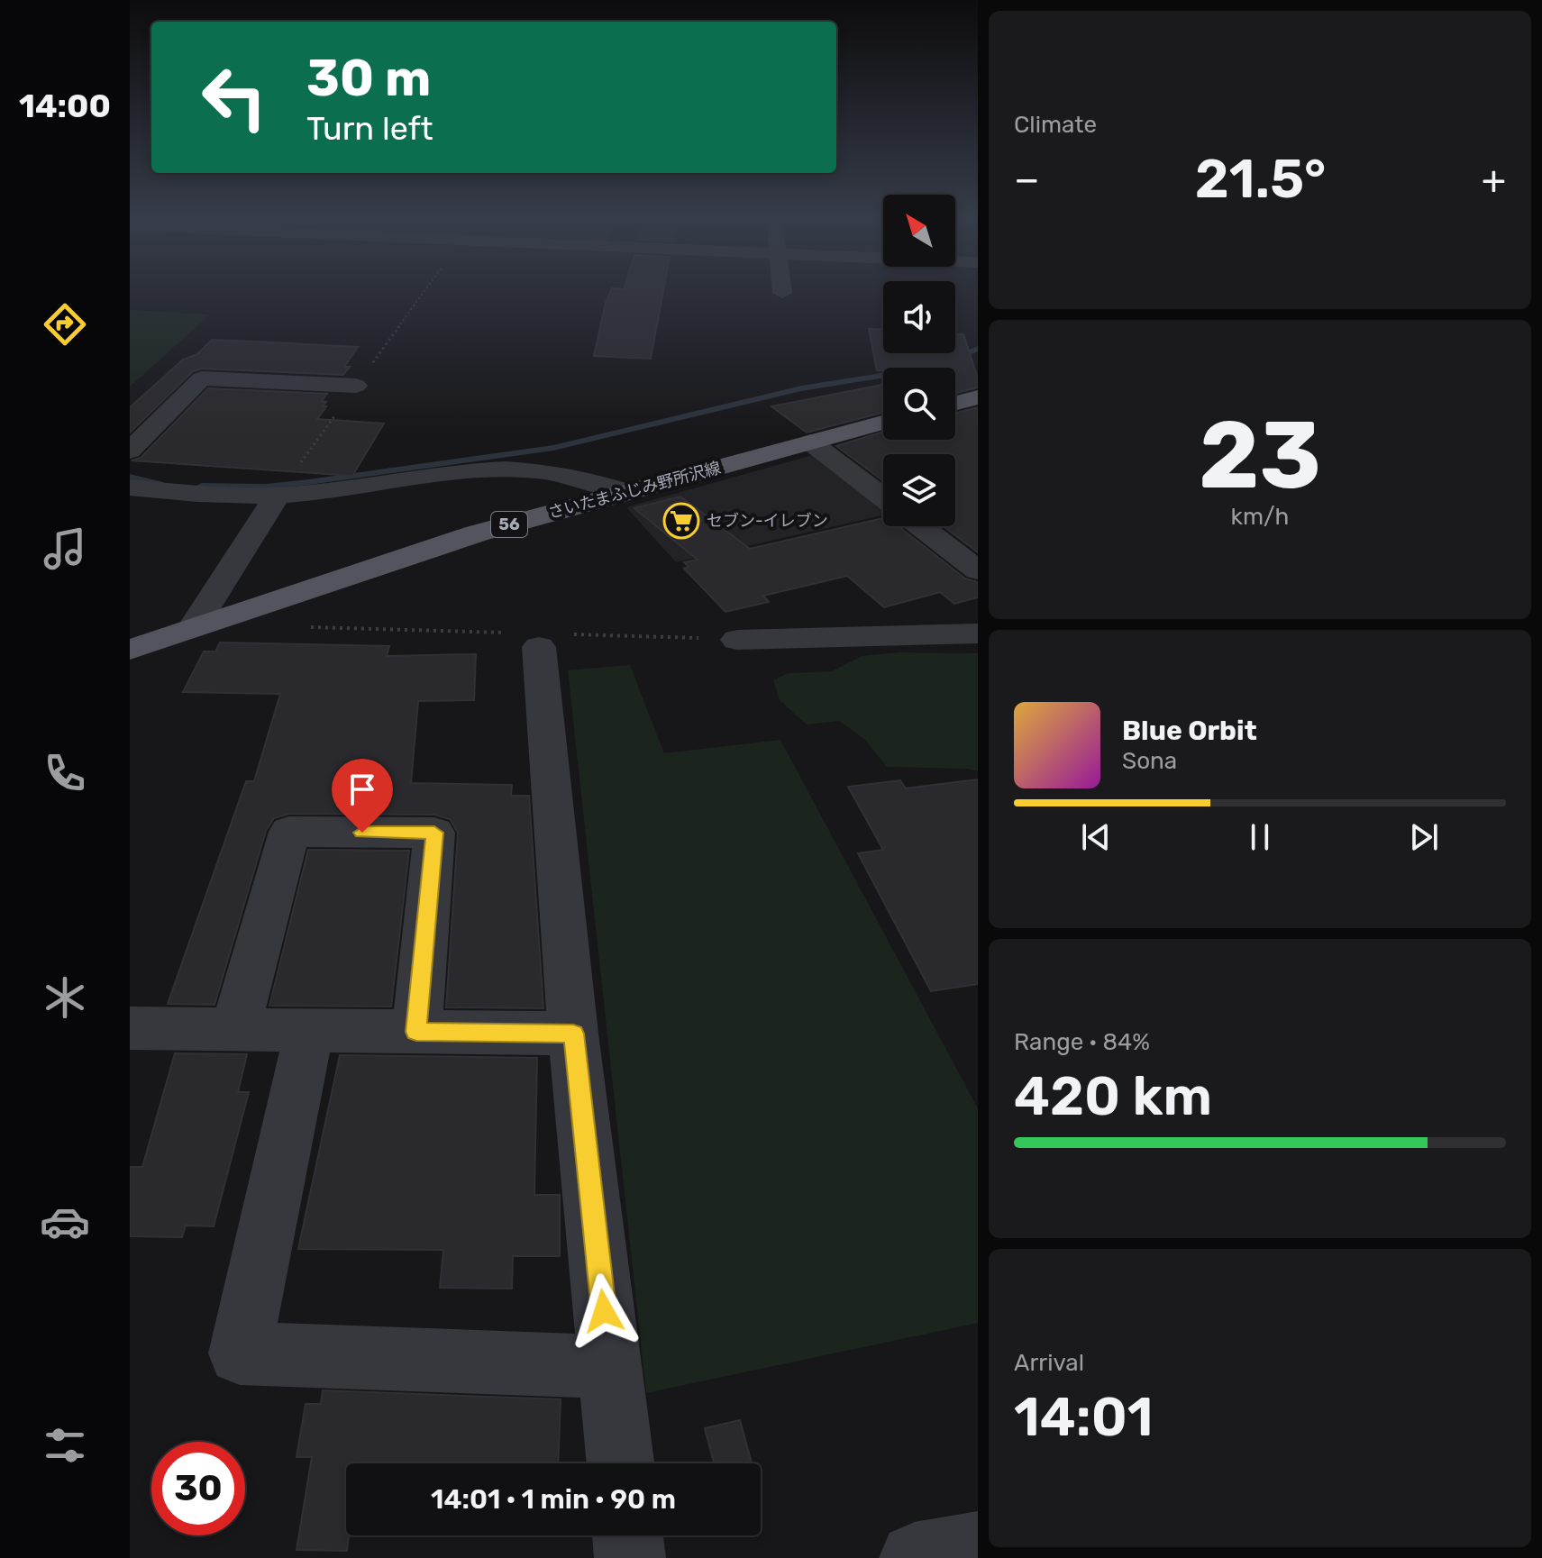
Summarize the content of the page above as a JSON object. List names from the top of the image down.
{
  "streets": {
    "main road": ["さいたまふじみ野所沢線", "56"]
  },
  "places": {
    "supermarket": ["セブン-イレブン"]
  },
  "north": "top left",
  "page": {
    "tabs": "14:00",
    "tile": [
      "Climate",
      ["23", "km/h"],
      ["Range · 84%", "420 km"],
      ["Arrival", "14:01"]
    ],
    "turn": ["30 m", "Turn left"],
    "heat": ["−", "21.5°", "+"],
    "song": ["Blue Orbit", "Sona"],
    "limit": "30",
    "trip": "14:01 · 1 min · 90 m"
  }
}
